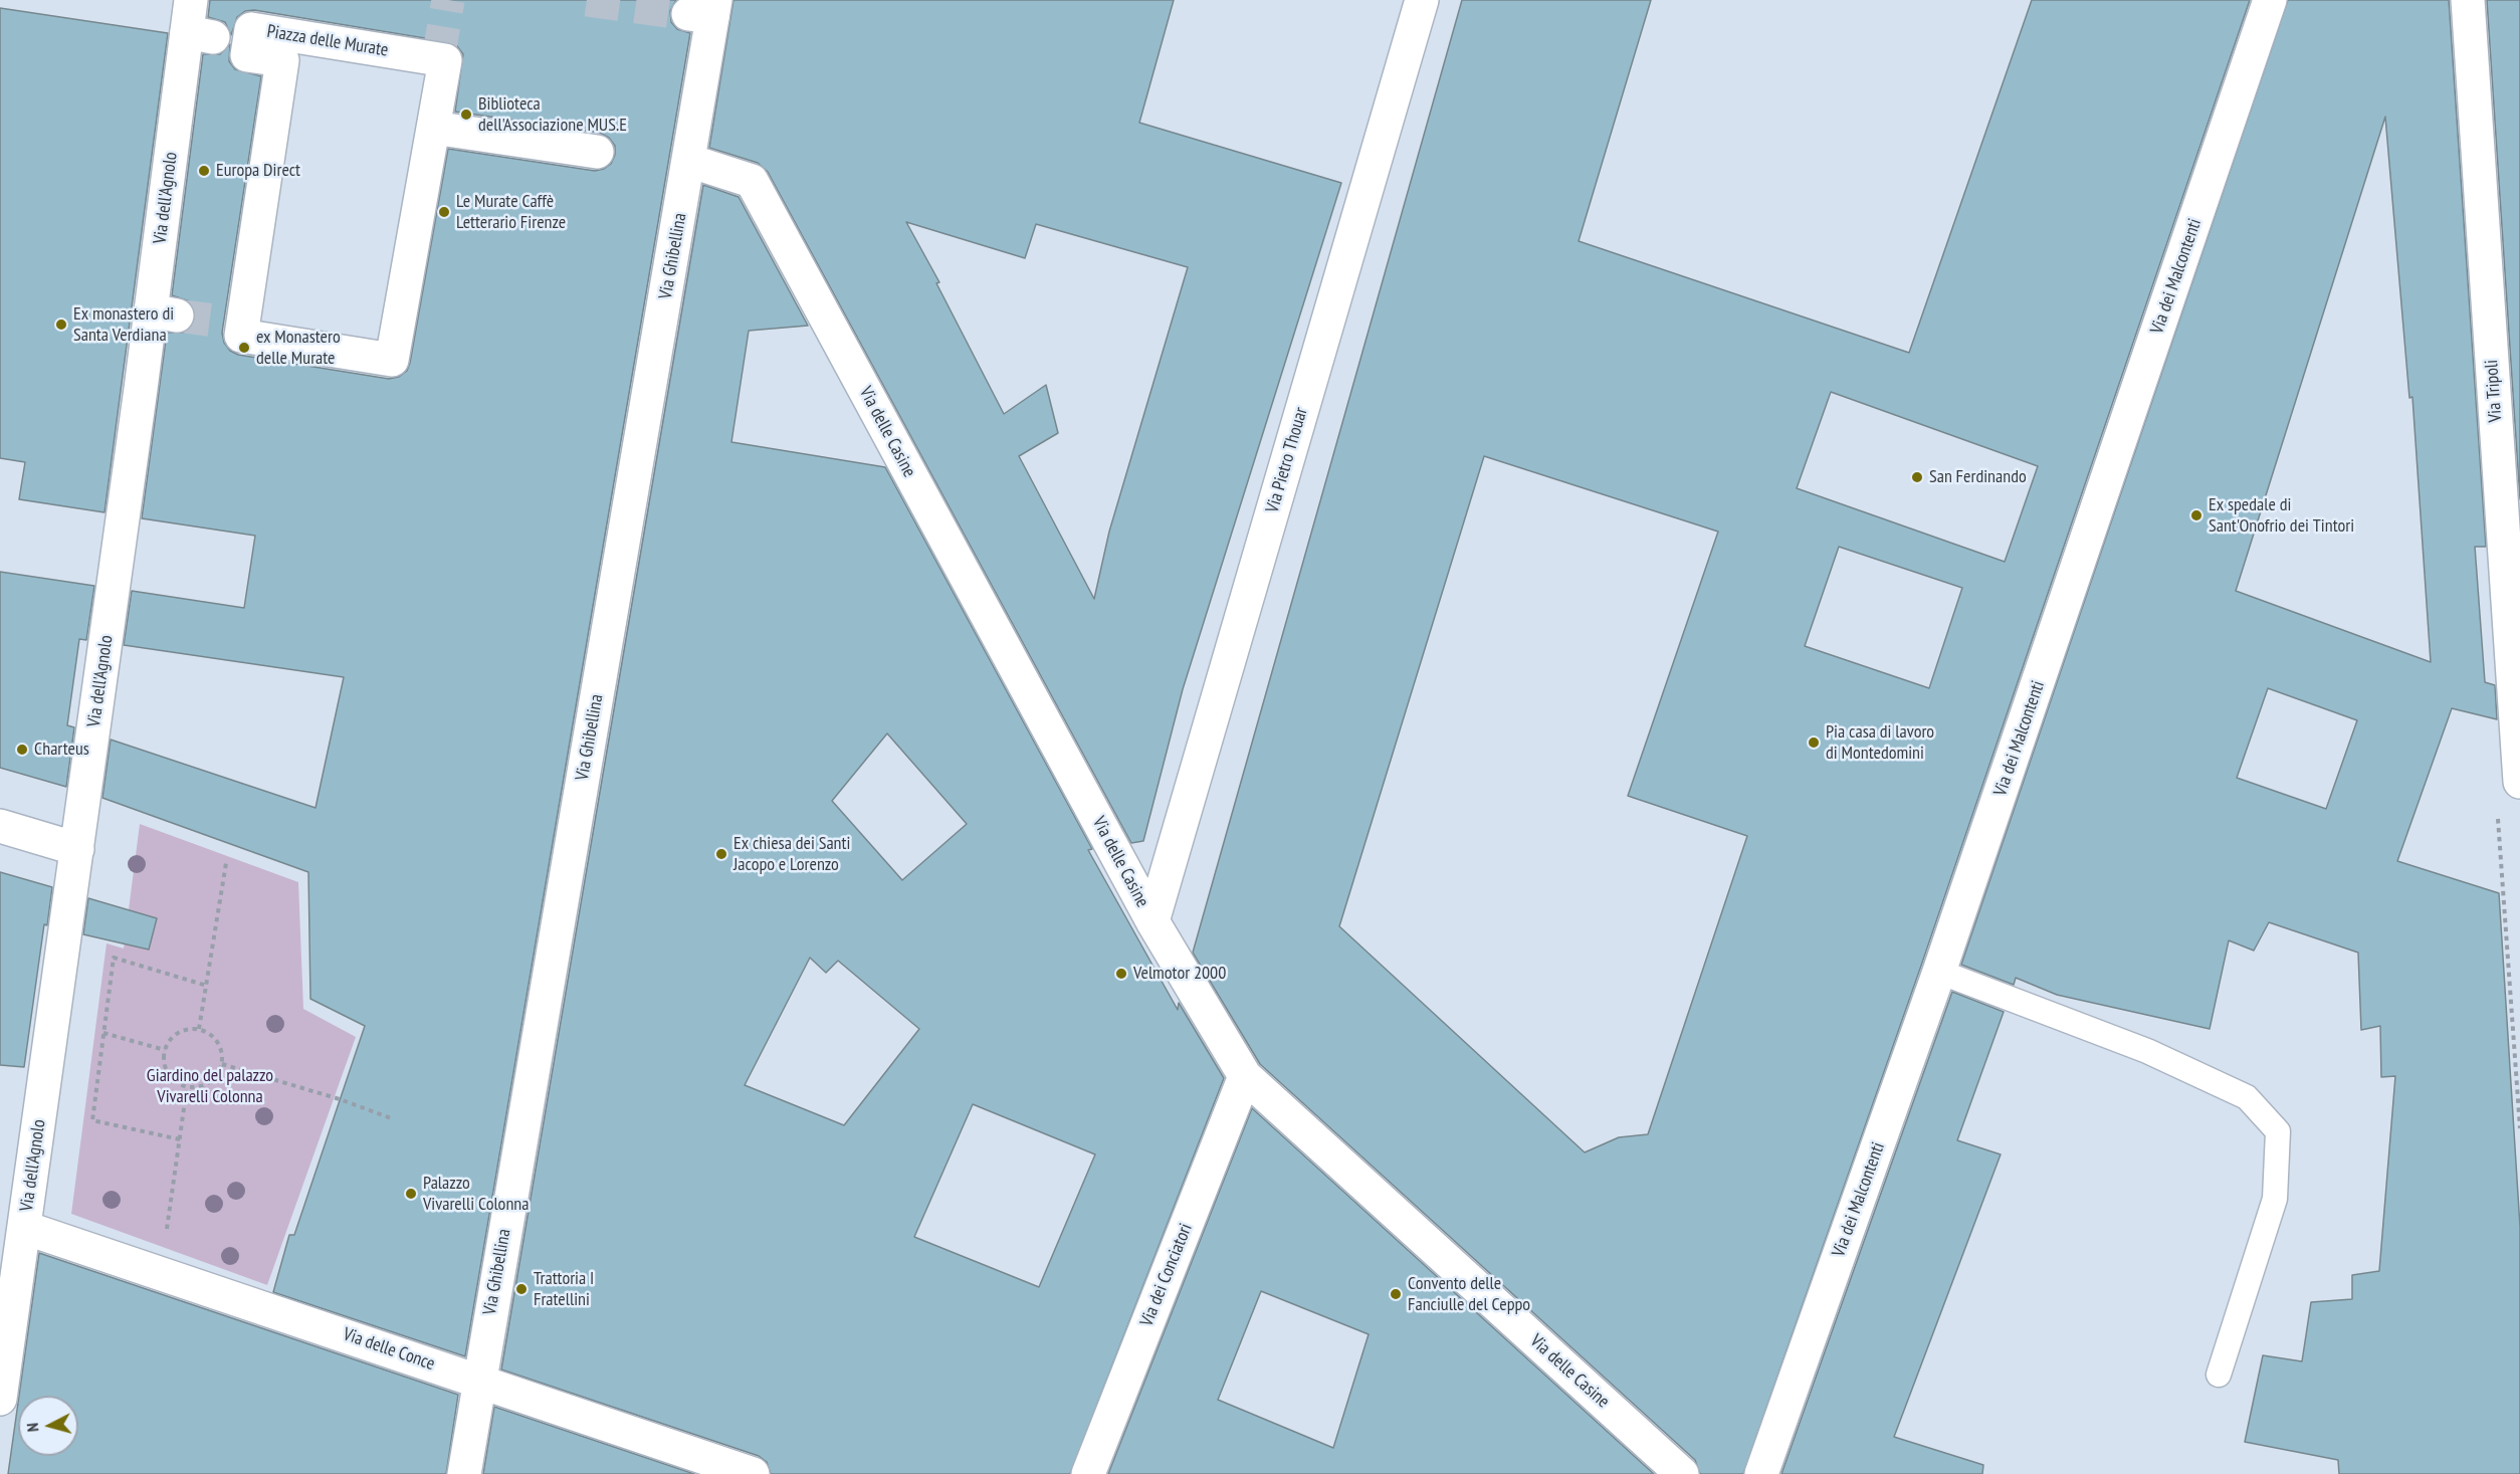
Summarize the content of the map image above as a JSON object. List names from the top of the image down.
{
  "streets": {
    "street": [
      "Piazza delle Murate",
      "Via dell'Agnolo",
      "Via Ghibellina",
      "Via dei Malcontenti",
      "Via Tripoli",
      "Via delle Casine",
      "Via Pietro Thouar",
      "Via dei Conciatori",
      "Via delle Conce"
    ]
  },
  "crossings": [
    ["Via dell'Agnolo", "Via delle Conce"],
    ["Via Ghibellina", "Via delle Casine"],
    ["Via Ghibellina", "Via delle Conce"],
    ["Via delle Casine", "Via Pietro Thouar"],
    ["Via delle Casine", "Via dei Conciatori"]
  ],
  "parks": ["Giardino del palazzo Vivarelli Colonna"],
  "places": [
    "Biblioteca dell'Associazione MUS.E",
    "Europa Direct",
    "Le Murate Caffè Letterario Firenze",
    "Ex monastero di Santa Verdiana",
    "ex Monastero delle Murate",
    "San Ferdinando",
    "Ex spedale di Sant'Onofrio dei Tintori",
    "Pia casa di lavoro di Montedomini",
    "Charteus",
    "Ex chiesa dei Santi Jacopo e Lorenzo",
    "Velmotor 2000",
    "Palazzo Vivarelli Colonna",
    "Trattoria I Fratellini",
    "Convento delle Fanciulle del Ceppo"
  ],
  "north": "left"
}
